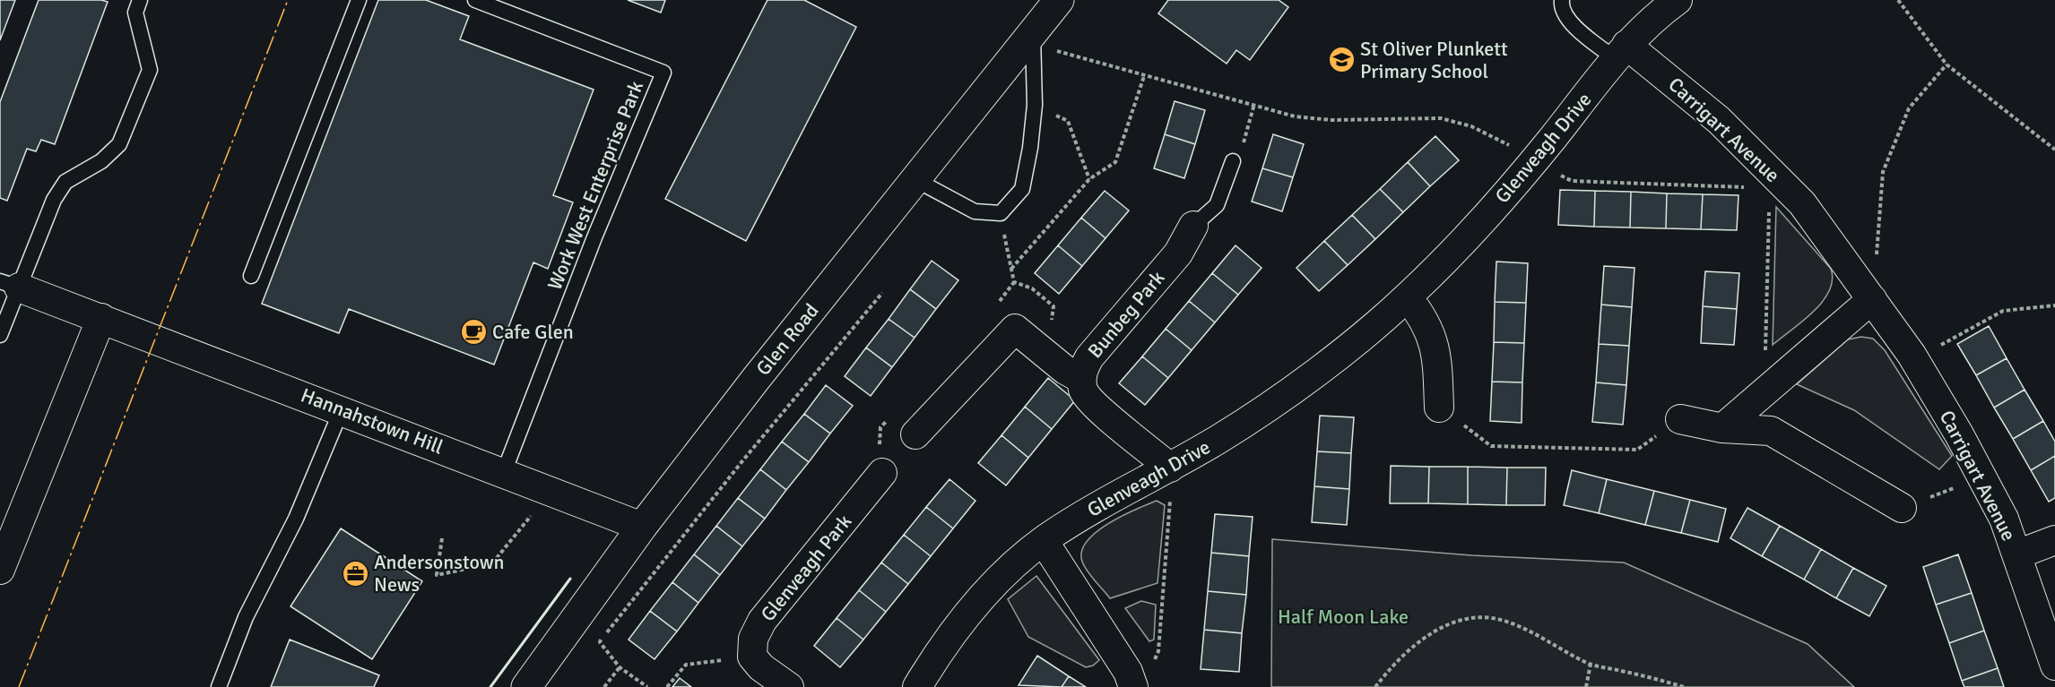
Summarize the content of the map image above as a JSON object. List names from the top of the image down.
{
  "streets": {
    "main road": ["Glen Road"],
    "street": [
      "Carrigart Avenue",
      "Glenveagh Drive",
      "Bunbeg Park",
      "Hannahstown Hill",
      "Glenveagh Park"
    ],
    "lane": ["Work West Enterprise Park"]
  },
  "crossings": [
    ["Carrigart Avenue", "Glenveagh Drive"],
    ["Glenveagh Drive", "Bunbeg Park"],
    ["Work West Enterprise Park", "Hannahstown Hill"],
    ["Glen Road", "Hannahstown Hill"]
  ],
  "parks": ["Half Moon Lake"],
  "places": {
    "school or university": ["St Oliver Plunkett Primary School"],
    "cafe": ["Cafe Glen"],
    "office": ["Andersonstown News"]
  }
}
